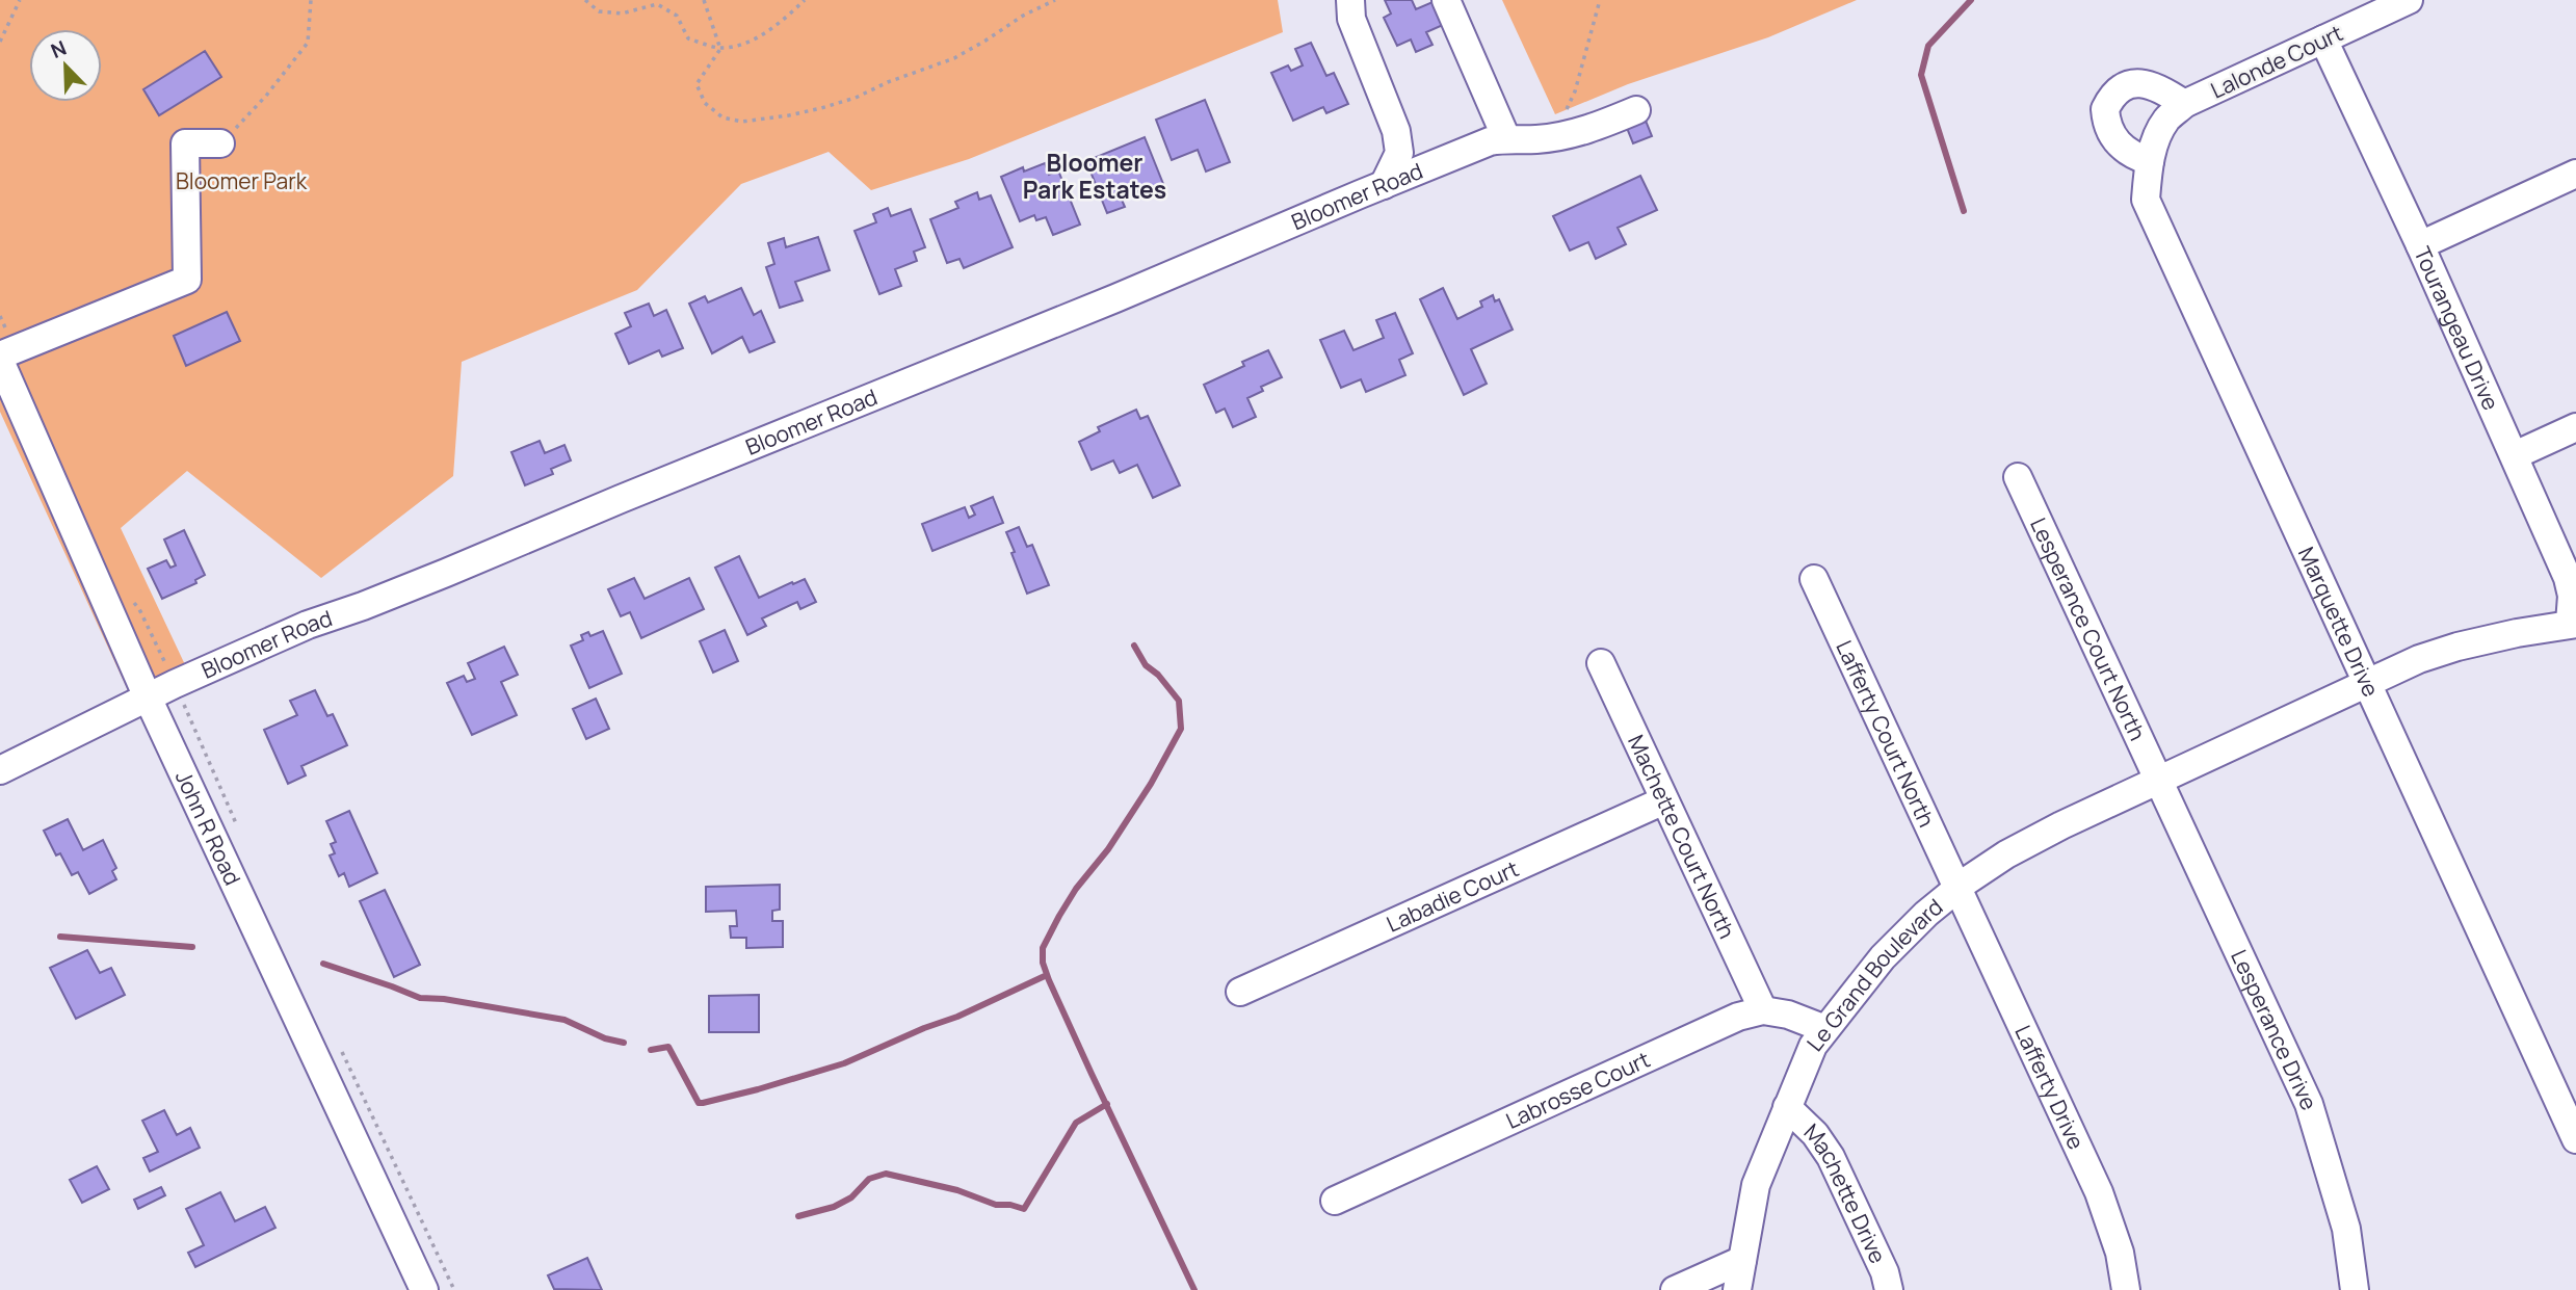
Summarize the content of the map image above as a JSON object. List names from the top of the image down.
{
  "streets": {
    "street": [
      "Lalonde Court",
      "Bloomer Road",
      "Tourangeau Drive",
      "Marquette Drive",
      "Lesperance Court North",
      "Lafferty Court North",
      "John R Road",
      "Machette Court North",
      "Labadie Court",
      "Le Grand Boulevard",
      "Lesperance Drive",
      "Lafferty Drive",
      "Labrosse Court",
      "Machette Drive"
    ]
  },
  "crossings": [
    ["Lalonde Court", "Tourangeau Drive"],
    ["Lalonde Court", "Marquette Drive"],
    ["Bloomer Road", "John R Road"],
    ["Tourangeau Drive", "Le Grand Boulevard"],
    ["Marquette Drive", "Le Grand Boulevard"],
    ["Lesperance Court North", "Le Grand Boulevard"],
    ["Lesperance Court North", "Lesperance Drive"],
    ["Lafferty Court North", "Le Grand Boulevard"],
    ["Lafferty Court North", "Lafferty Drive"],
    ["Machette Court North", "Labadie Court"],
    ["Machette Court North", "Labrosse Court"],
    ["Le Grand Boulevard", "Lesperance Drive"],
    ["Le Grand Boulevard", "Lafferty Drive"],
    ["Le Grand Boulevard", "Labrosse Court"],
    ["Le Grand Boulevard", "Machette Drive"]
  ],
  "districts": ["Bloomer Park Estates"],
  "parks": ["Bloomer Park"],
  "north": "top left"
}
